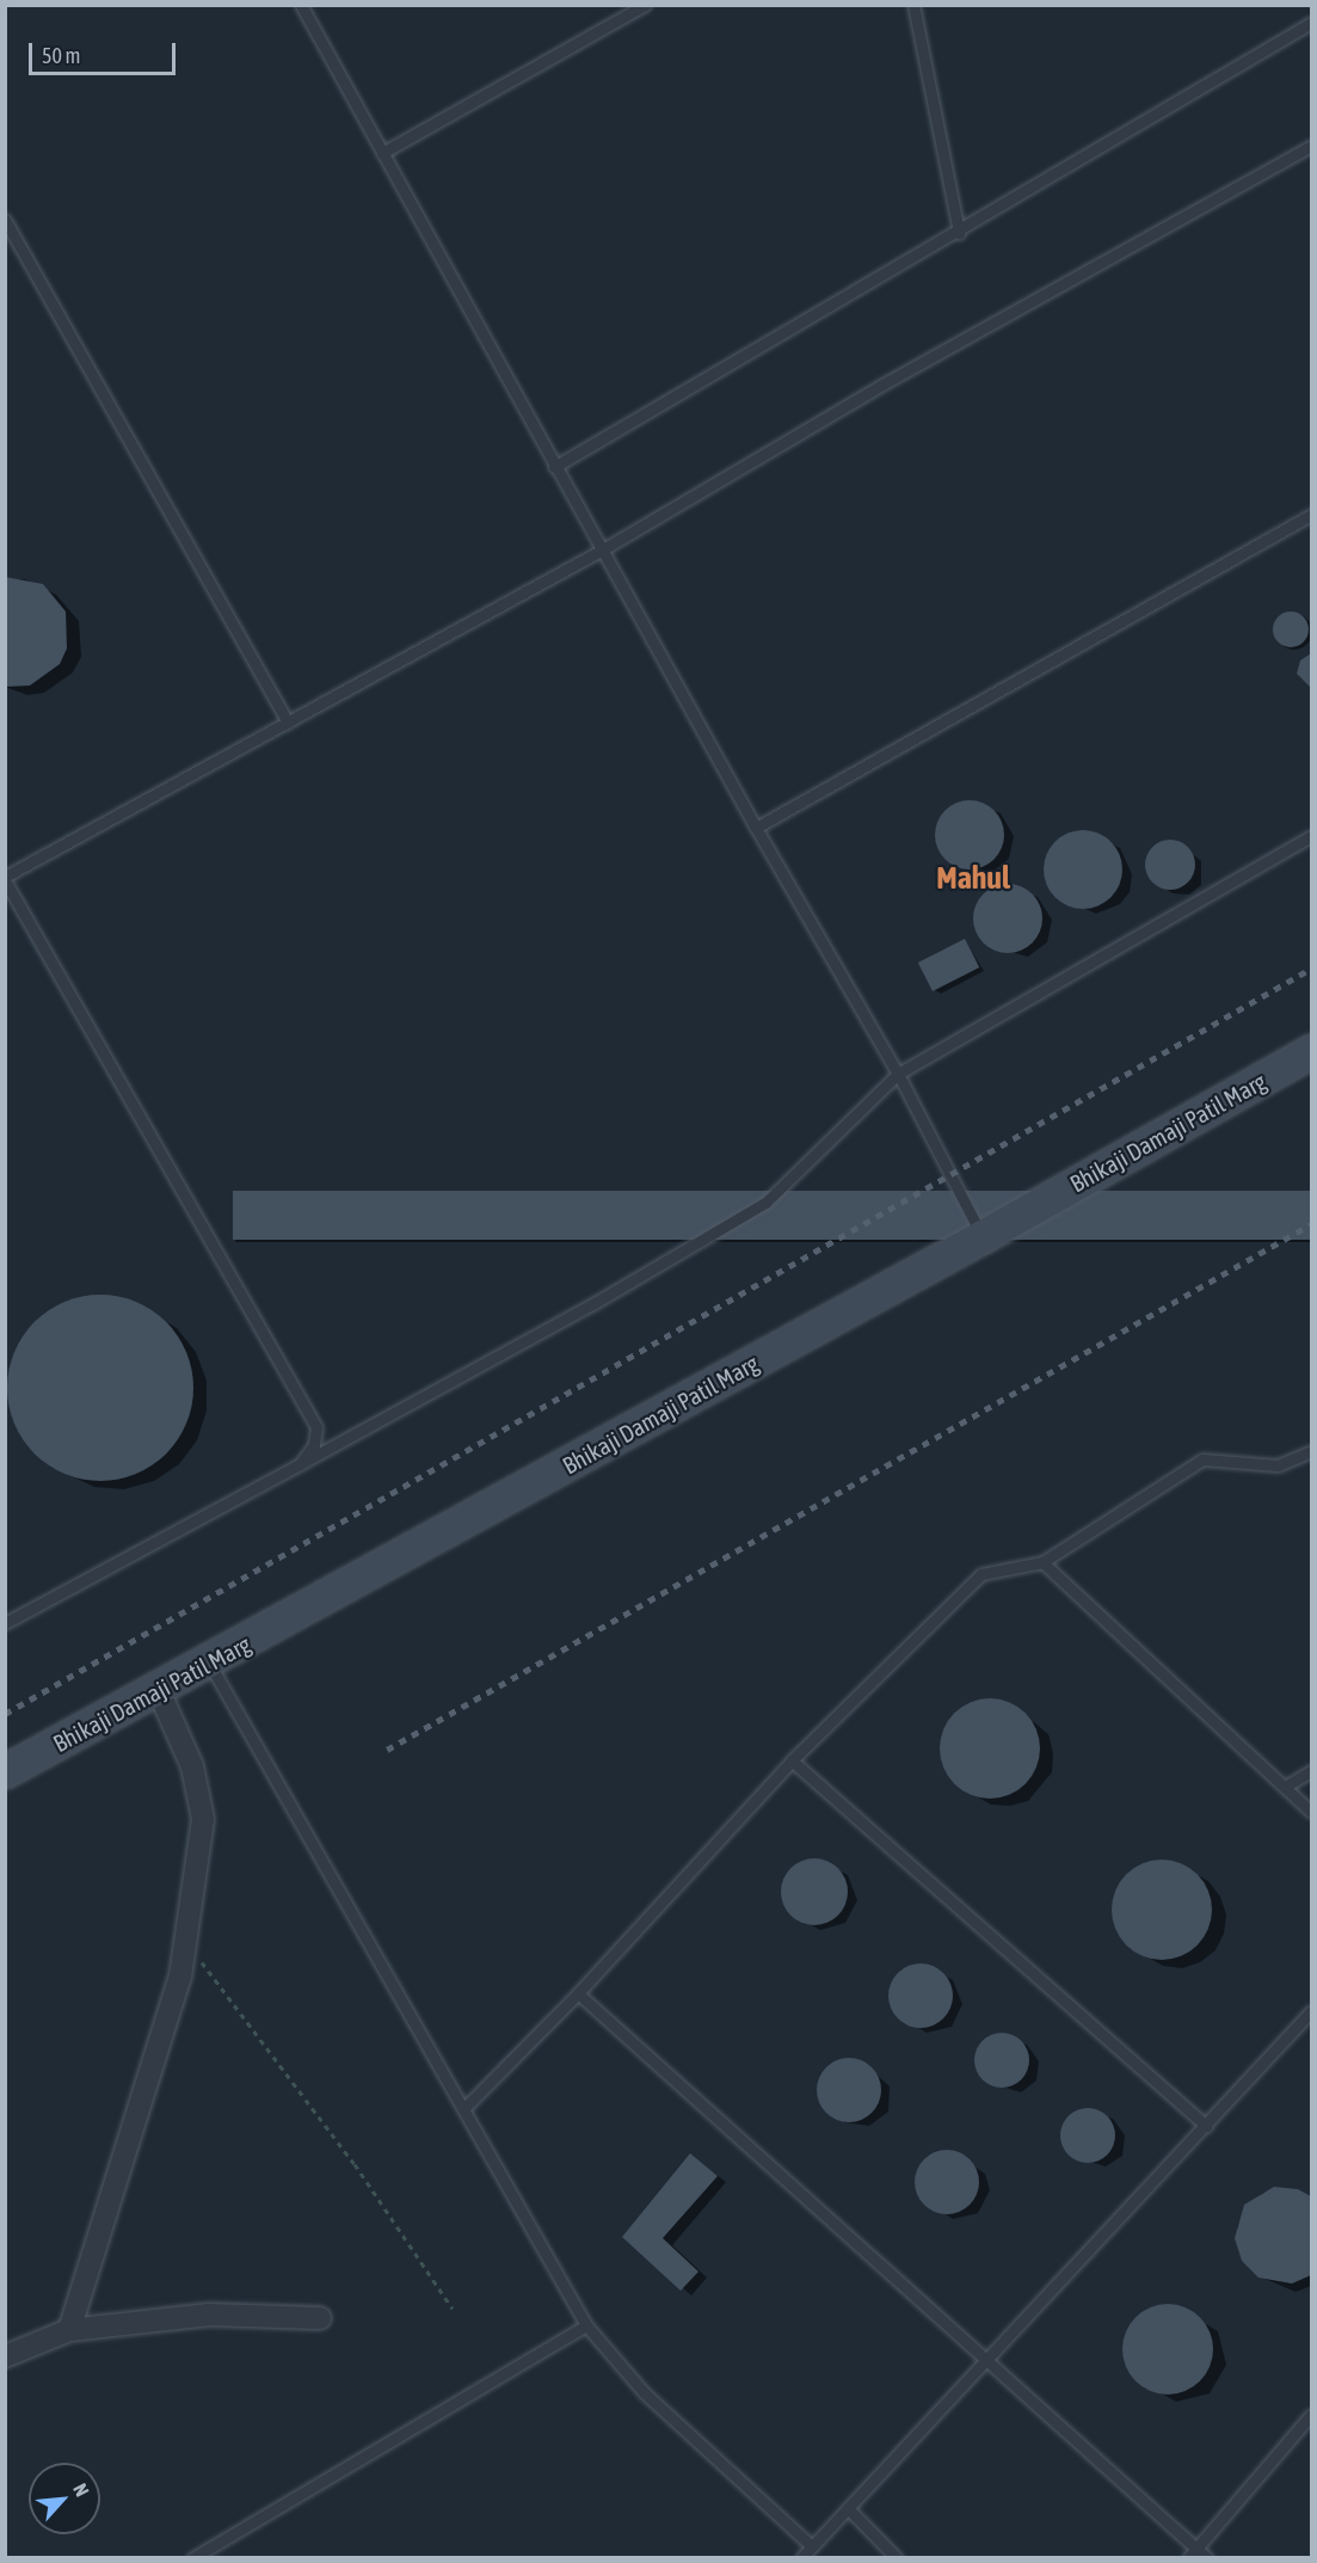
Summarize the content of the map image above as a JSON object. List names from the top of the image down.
{
  "streets": {
    "street": ["Bhikaji Damaji Patil Marg"]
  },
  "districts": ["Mahul"],
  "scale_bar": "50 m",
  "north": "top right"
}
